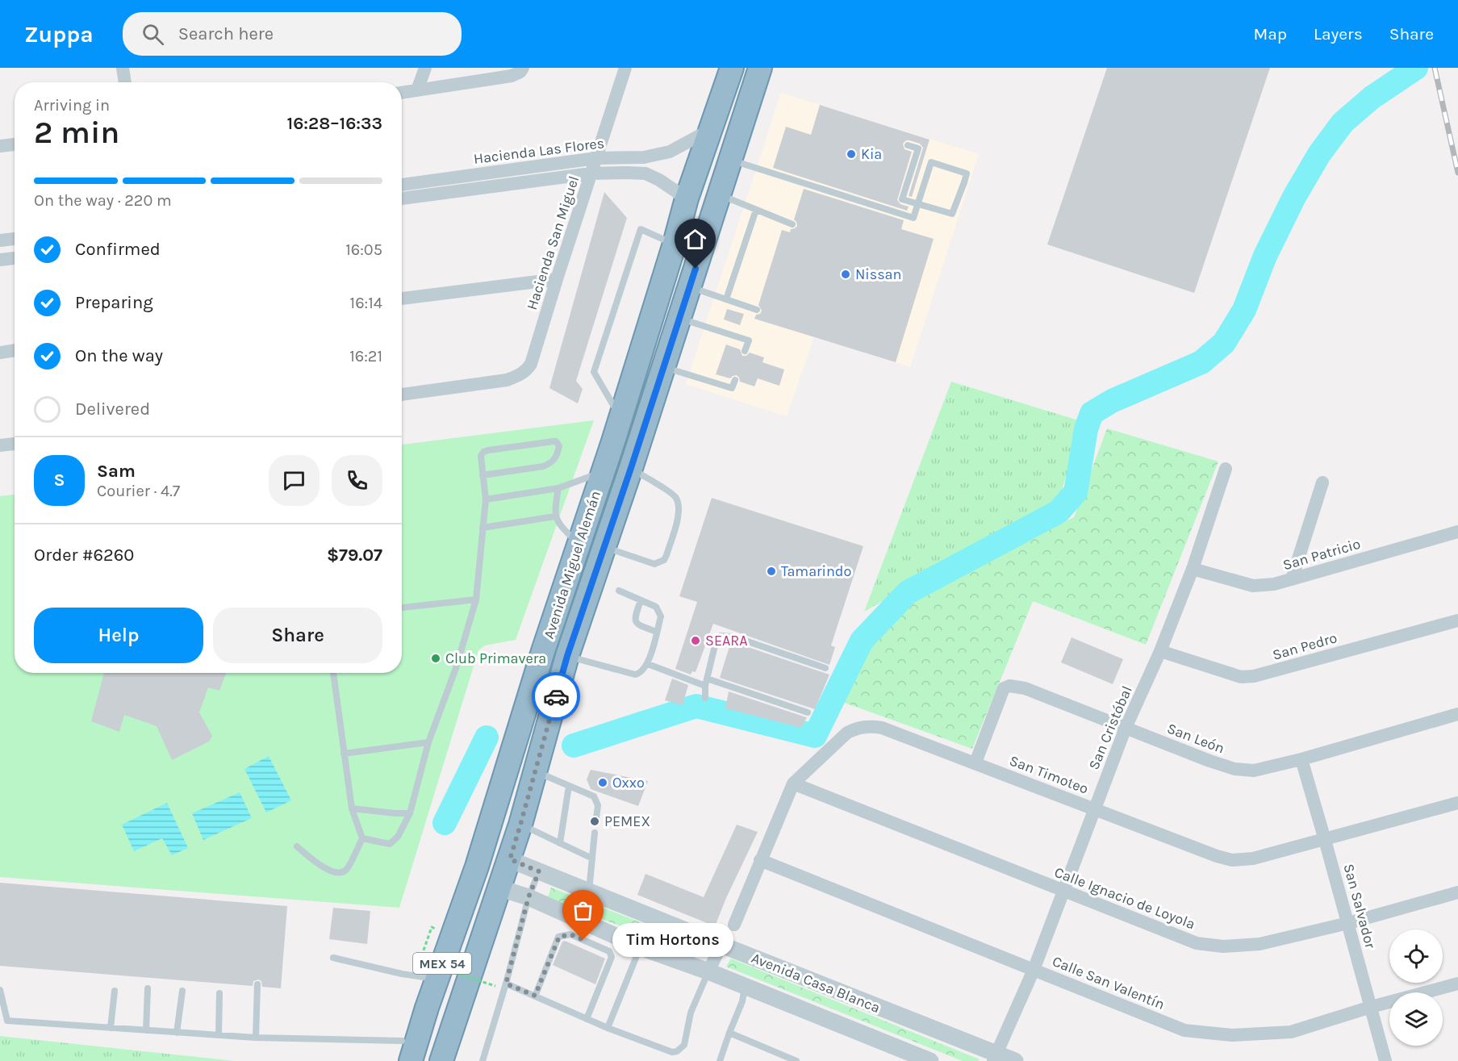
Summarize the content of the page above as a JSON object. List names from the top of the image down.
{
  "streets": {
    "highway": ["Avenida Miguel Alemán", "MEX 54"],
    "street": [
      "Hacienda Las Flores",
      "Hacienda San Miguel",
      "San Patricio",
      "San Pedro",
      "San Cristóbal",
      "San León",
      "San Timoteo",
      "Calle Ignacio de Loyola",
      "San Salvador",
      "Avenida Casa Blanca",
      "Calle San Valentín"
    ]
  },
  "crossings": [
    ["Hacienda Las Flores", "Hacienda San Miguel"],
    ["Hacienda Las Flores", "Avenida Miguel Alemán"],
    ["San Patricio", "San Cristóbal"],
    ["Avenida Miguel Alemán", "Avenida Casa Blanca"],
    ["San Pedro", "San Cristóbal"],
    ["San Cristóbal", "San León"],
    ["San Cristóbal", "San Timoteo"],
    ["San Cristóbal", "Calle Ignacio de Loyola"],
    ["San Cristóbal", "Avenida Casa Blanca"],
    ["San Cristóbal", "Calle San Valentín"],
    ["San León", "San Timoteo"],
    ["San León", "San Salvador"],
    ["San Timoteo", "Calle Ignacio de Loyola"],
    ["San Timoteo", "San Salvador"],
    ["San Timoteo", "Calle San Valentín"],
    ["Calle Ignacio de Loyola", "San Salvador"],
    ["San Salvador", "Calle San Valentín"]
  ],
  "places": [
    "Kia",
    "Nissan",
    "Tamarindo",
    "SEARA",
    "Club Primavera",
    "Oxxo",
    "PEMEX",
    "Tim Hortons"
  ],
  "page": {
    "header": "Zuppa",
    "search": "Search here",
    "nav": ["Map", "Layers", "Share"],
    "heading": ["2 min", "Arriving in", "16:28–16:33"],
    "panel": [
      "Sam",
      "Courier · 4.7",
      "Order #6260",
      "$79.07"
    ],
    "bar": "On the way · 220 m",
    "list": [
      ["Confirmed", "16:05"],
      ["Preparing", "16:14"],
      ["On the way", "16:21"],
      "Delivered"
    ],
    "round": "S",
    "buttons": ["Help", "Share"],
    "bubble": "Tim Hortons"
  }
}
